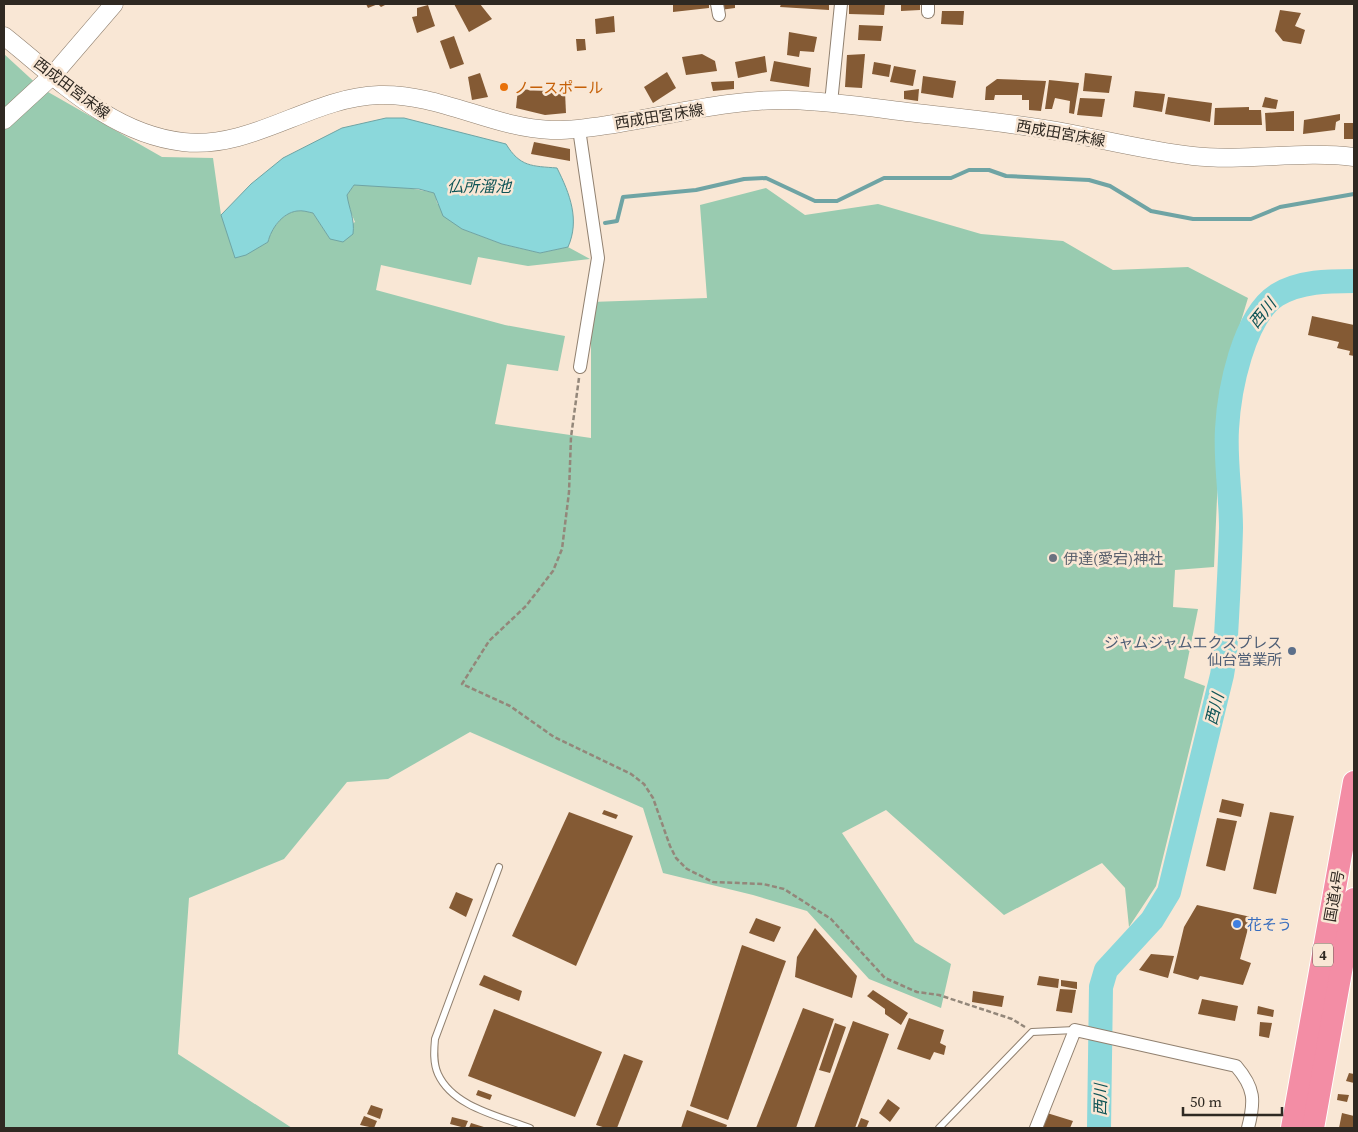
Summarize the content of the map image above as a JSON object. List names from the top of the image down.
{
  "streets": {
    "highway": ["国道4号", "4"],
    "main road": ["西成田宮床線"]
  },
  "water": ["仏所溜池", "西川"],
  "places": [
    "ノースポール",
    "伊達(愛宕)神社",
    "ジャムジャムエクスプレス 仙台営業所",
    "花そう"
  ],
  "scale_bar": "50 m"
}
